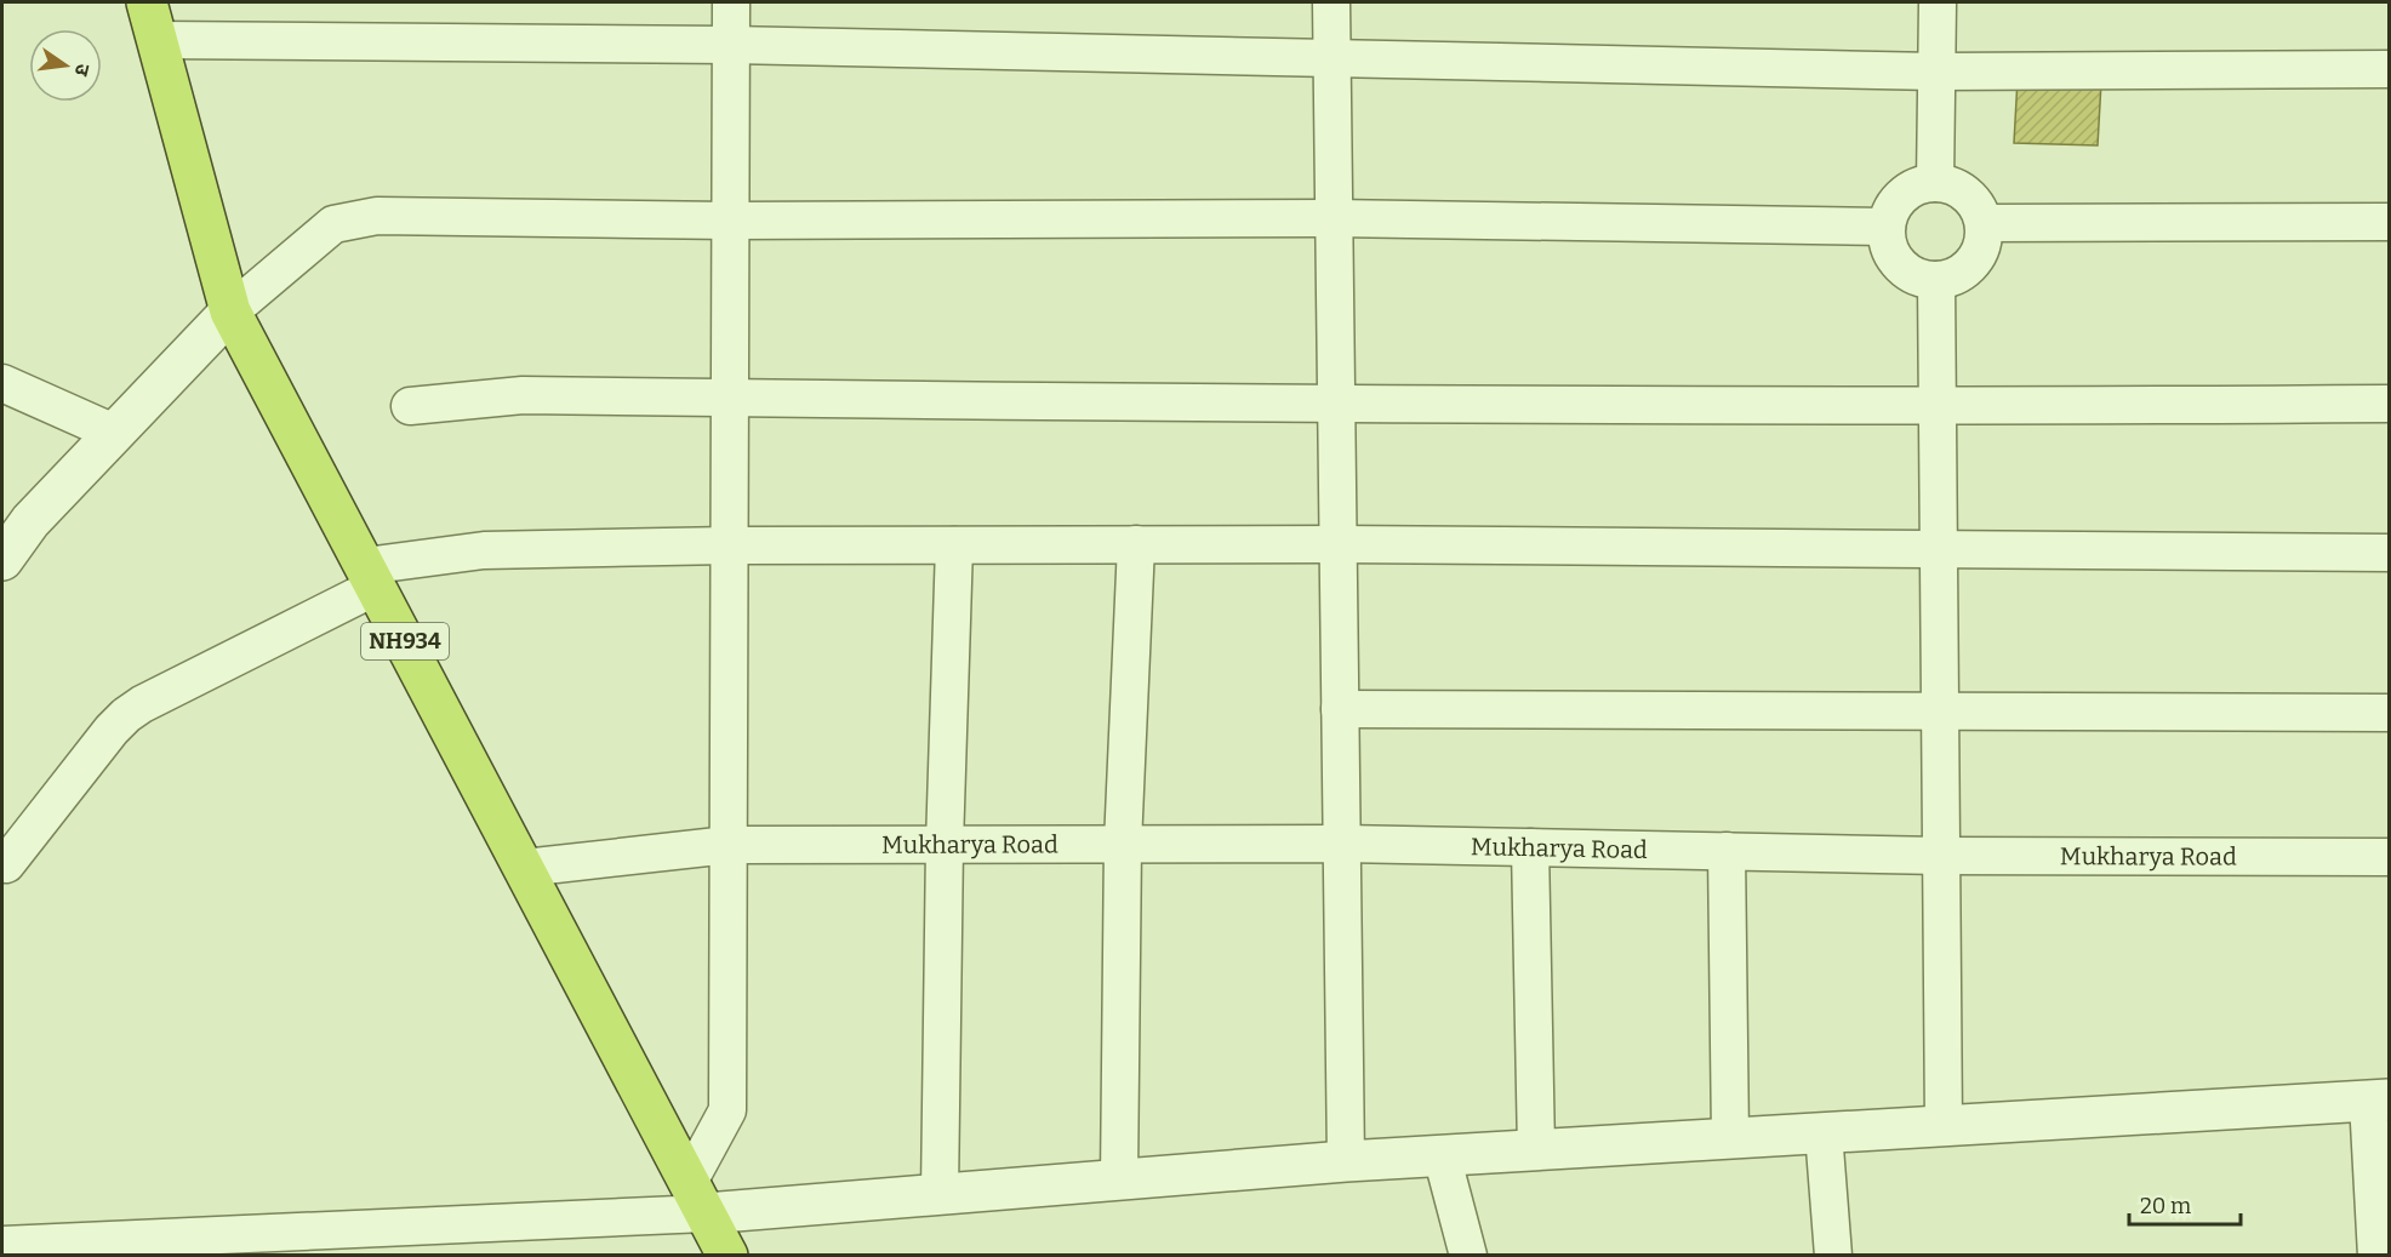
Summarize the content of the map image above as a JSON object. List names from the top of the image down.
{
  "streets": {
    "highway": ["NH934"],
    "street": ["Mukharya Road"]
  },
  "crossings": [
    ["NH934", "Mukharya Road"]
  ],
  "scale_bar": "20 m",
  "north": "right"
}
